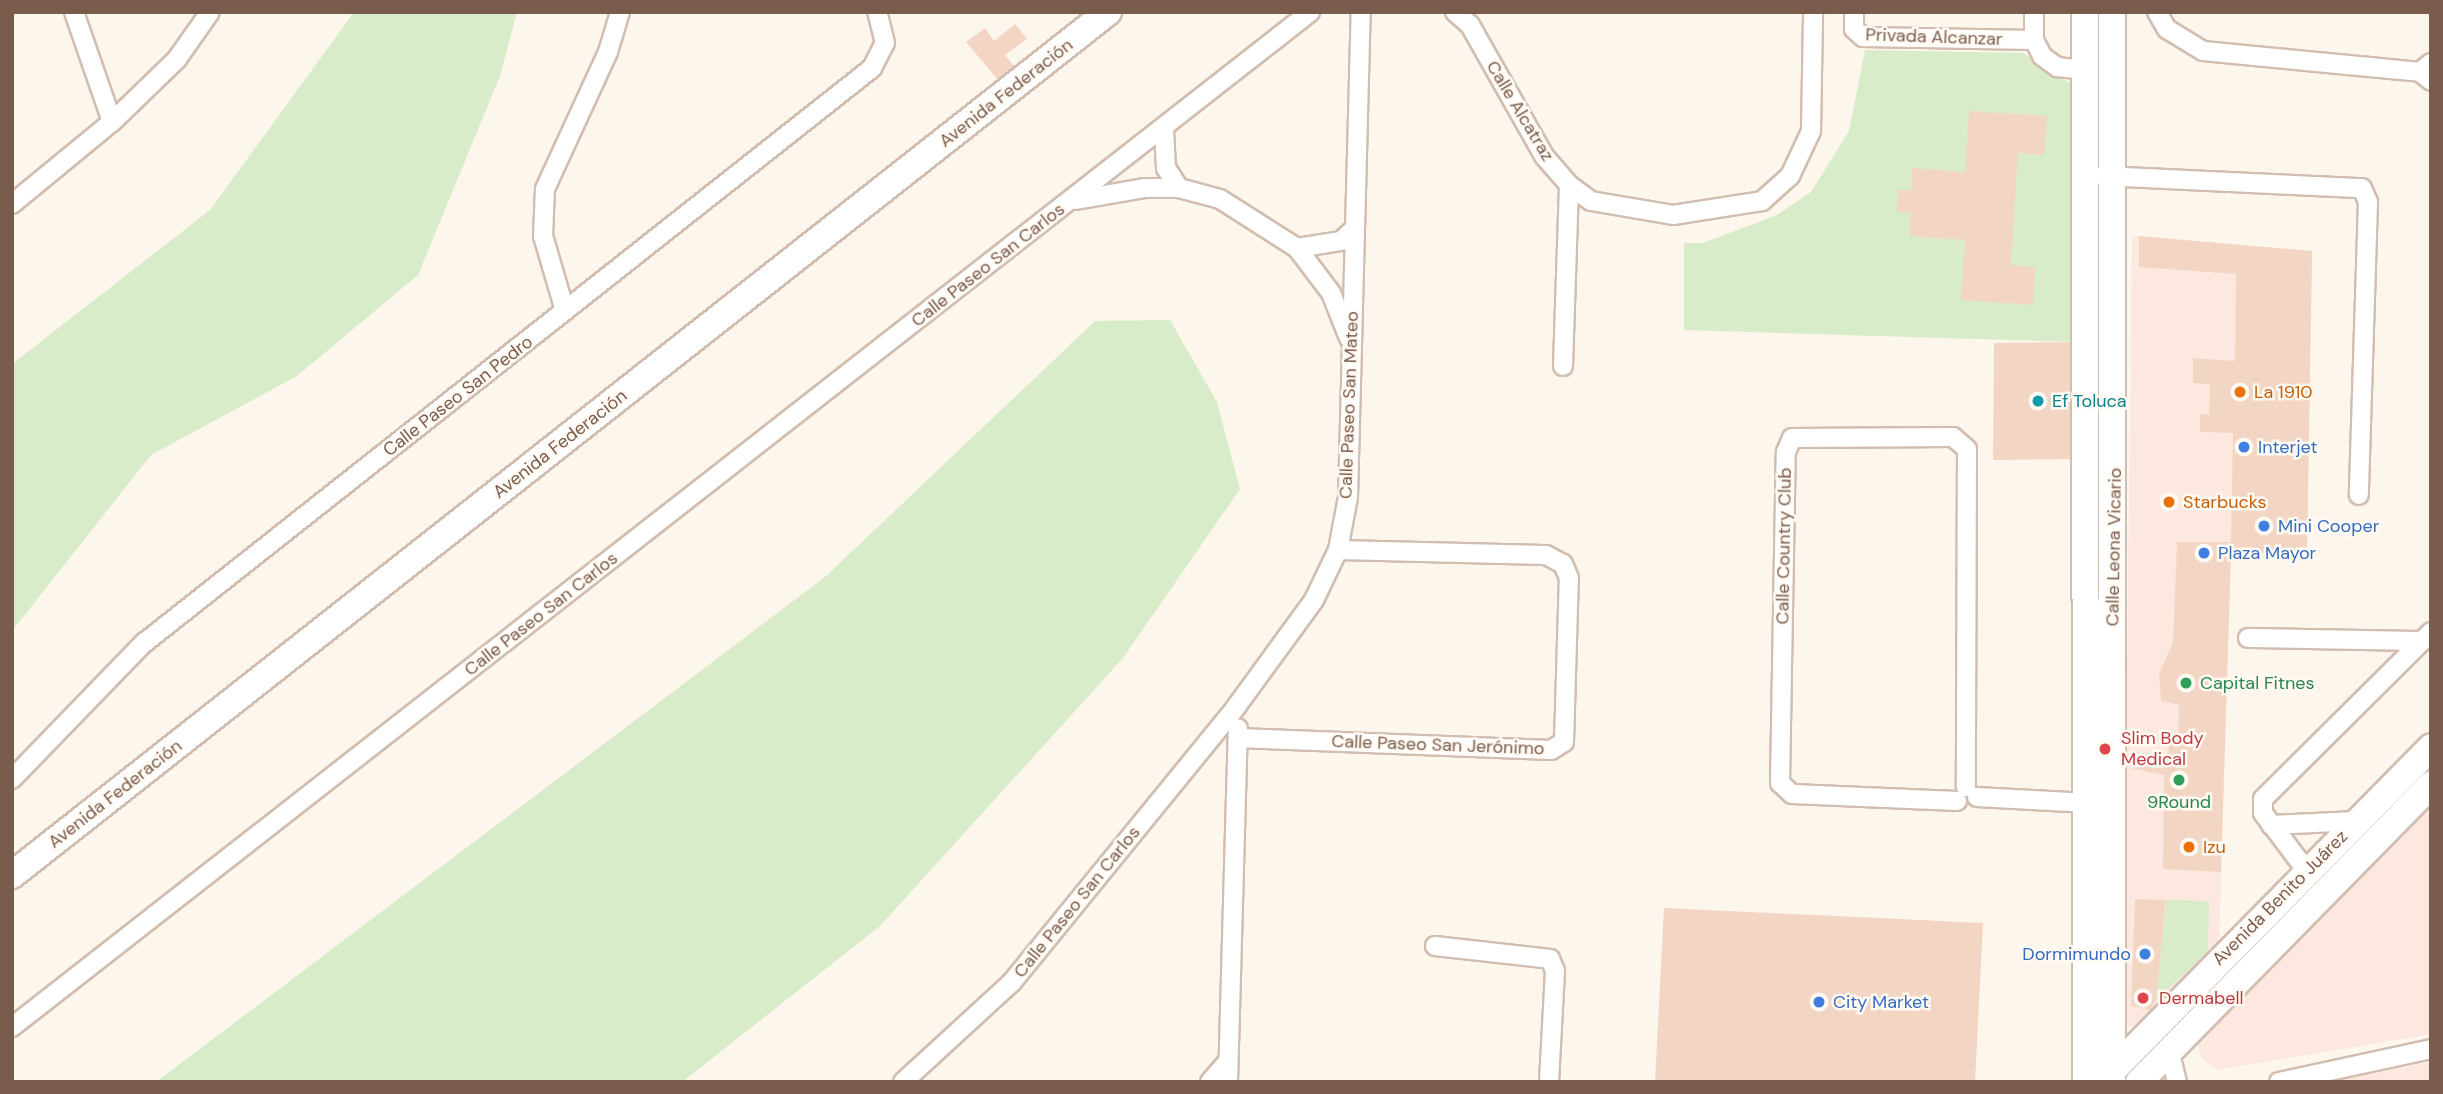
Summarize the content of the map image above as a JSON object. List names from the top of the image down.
{
  "streets": {
    "main road": ["Avenida Federación", "Calle Leona Vicario", "Avenida Benito Juárez"],
    "street": [
      "Privada Alcanzar",
      "Calle Alcatraz",
      "Calle Paseo San Carlos",
      "Calle Paseo San Pedro",
      "Calle Paseo San Mateo",
      "Calle Country Club",
      "Calle Paseo San Jerónimo"
    ]
  },
  "crossings": [
    ["Calle Paseo San Carlos", "Calle Paseo San Mateo"],
    ["Calle Paseo San Mateo", "Calle Paseo San Jerónimo"],
    ["Calle Country Club", "Calle Leona Vicario"],
    ["Calle Leona Vicario", "Avenida Benito Juárez"]
  ],
  "places": [
    "La 1910",
    "Ef Toluca",
    "Interjet",
    "Starbucks",
    "Mini Cooper",
    "Plaza Mayor",
    "Capital Fitnes",
    "Slim Body Medical",
    "9Round",
    "Izu",
    "Dormimundo",
    "Dermabell",
    "City Market"
  ]
}
